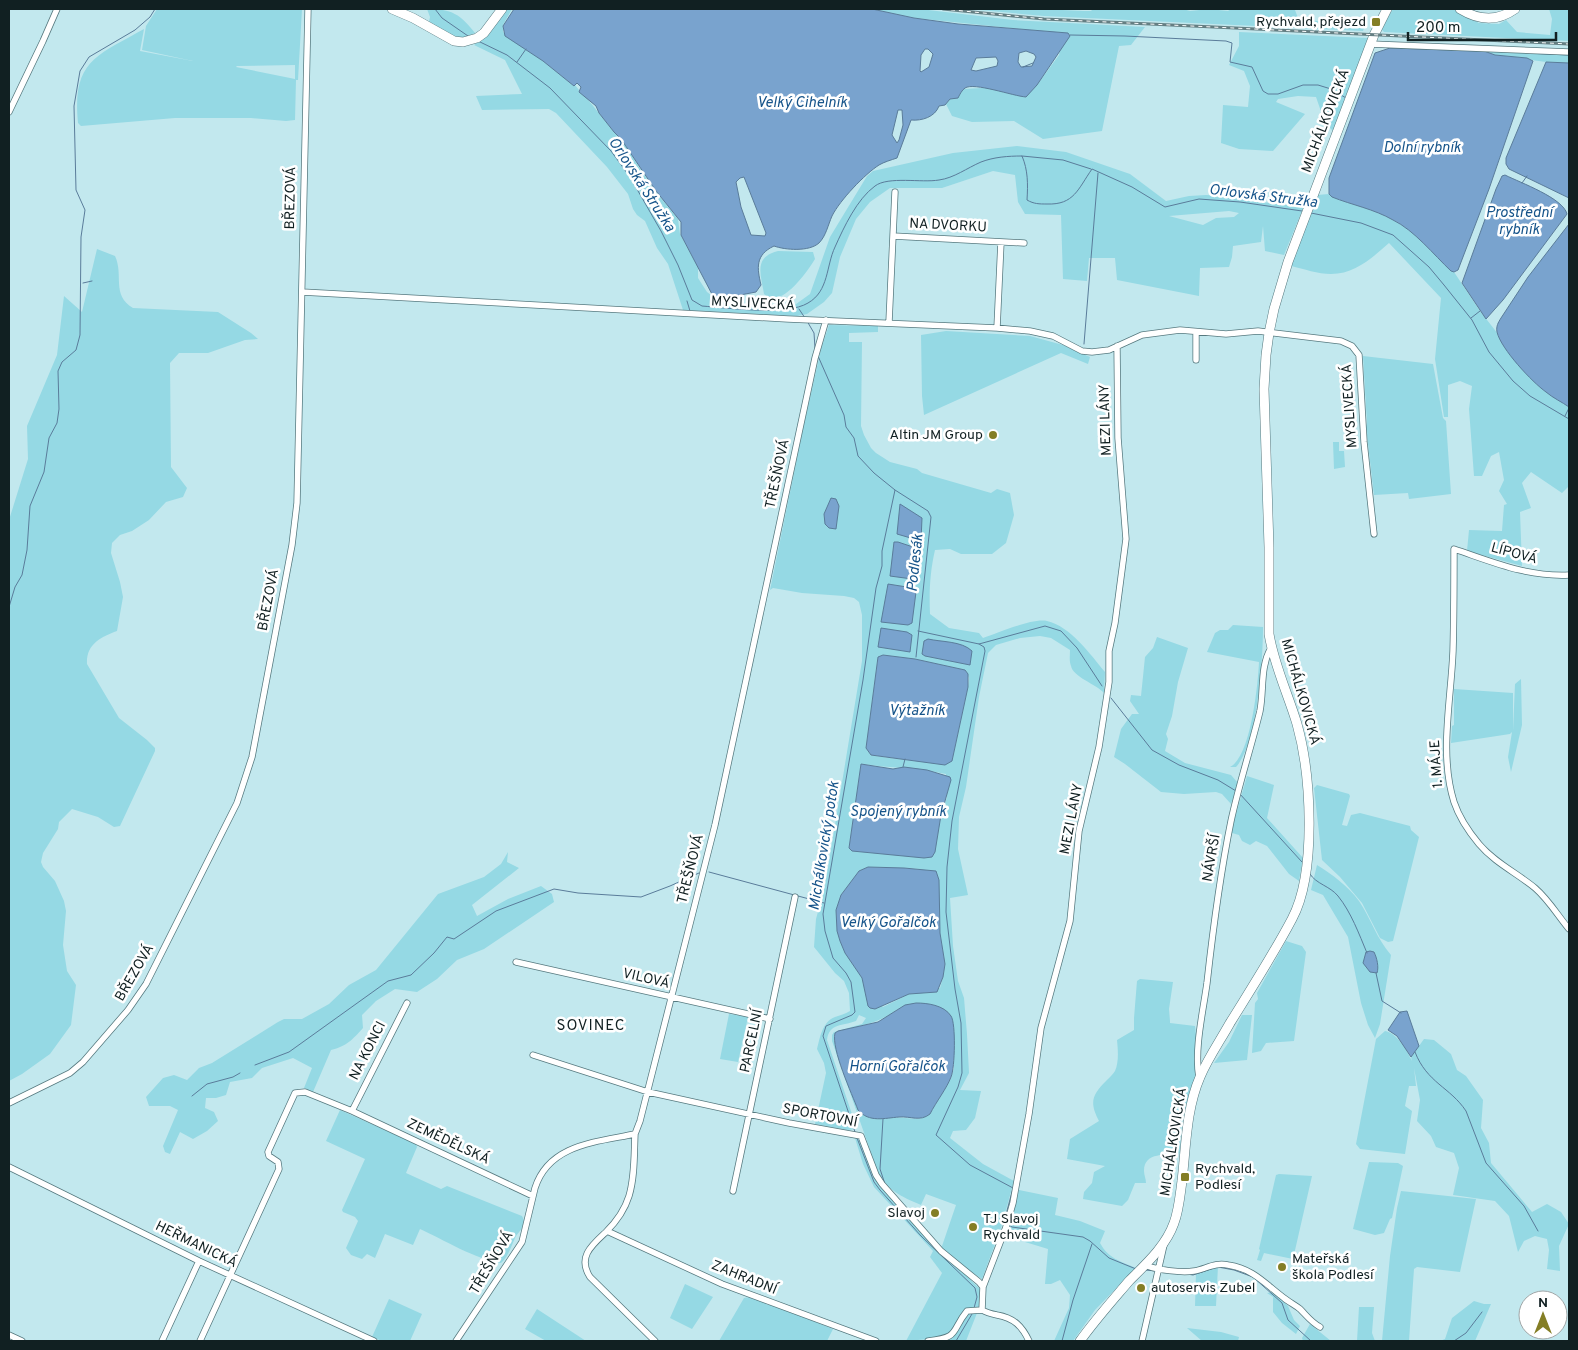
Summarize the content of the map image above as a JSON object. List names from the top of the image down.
{
  "streets": {
    "street": [
      "MICHÁLKOVICKÁ",
      "BŘEZOVÁ",
      "NA DVORKU",
      "MYSLIVECKÁ",
      "MEZI LÁNY",
      "TŘEŠŇOVÁ",
      "LÍPOVÁ",
      "1. MÁJE",
      "NÁVRŠÍ",
      "VILOVÁ",
      "PARCELNÍ",
      "NA KONCI",
      "SPORTOVNÍ",
      "ZEMĚDĚLSKÁ",
      "HEŘMANICKÁ",
      "ZAHRADNÍ"
    ]
  },
  "crossings": [
    ["MICHÁLKOVICKÁ", "MYSLIVECKÁ"],
    ["MICHÁLKOVICKÁ", "NÁVRŠÍ"],
    ["BŘEZOVÁ", "MYSLIVECKÁ"],
    ["NA DVORKU", "MYSLIVECKÁ"],
    ["MYSLIVECKÁ", "MEZI LÁNY"],
    ["MYSLIVECKÁ", "TŘEŠŇOVÁ"],
    ["MEZI LÁNY", "SPORTOVNÍ"],
    ["TŘEŠŇOVÁ", "VILOVÁ"],
    ["TŘEŠŇOVÁ", "SPORTOVNÍ"],
    ["TŘEŠŇOVÁ", "ZEMĚDĚLSKÁ"],
    ["LÍPOVÁ", "1. MÁJE"],
    ["VILOVÁ", "PARCELNÍ"],
    ["PARCELNÍ", "SPORTOVNÍ"],
    ["NA KONCI", "ZEMĚDĚLSKÁ"],
    ["ZEMĚDĚLSKÁ", "HEŘMANICKÁ"]
  ],
  "districts": ["SOVINEC"],
  "water": [
    "Velký Cihelník",
    "Dolní rybník",
    "Orlovská Stružka",
    "Prostřední rybník",
    "Podlesák",
    "Výtažník",
    "Spojený rybník",
    "Michálkovický potok",
    "Velký Gořalčok",
    "Horní Gořalčok"
  ],
  "places": {
    "transit": ["Rychvald, přejezd", "Rychvald, Podlesí"],
    "other": [
      "Altin JM Group",
      "Slavoj",
      "TJ Slavoj Rychvald",
      "Mateřská škola Podlesí",
      "autoservis Zubel"
    ]
  },
  "scale_bar": "200 m",
  "north": "top"
}
